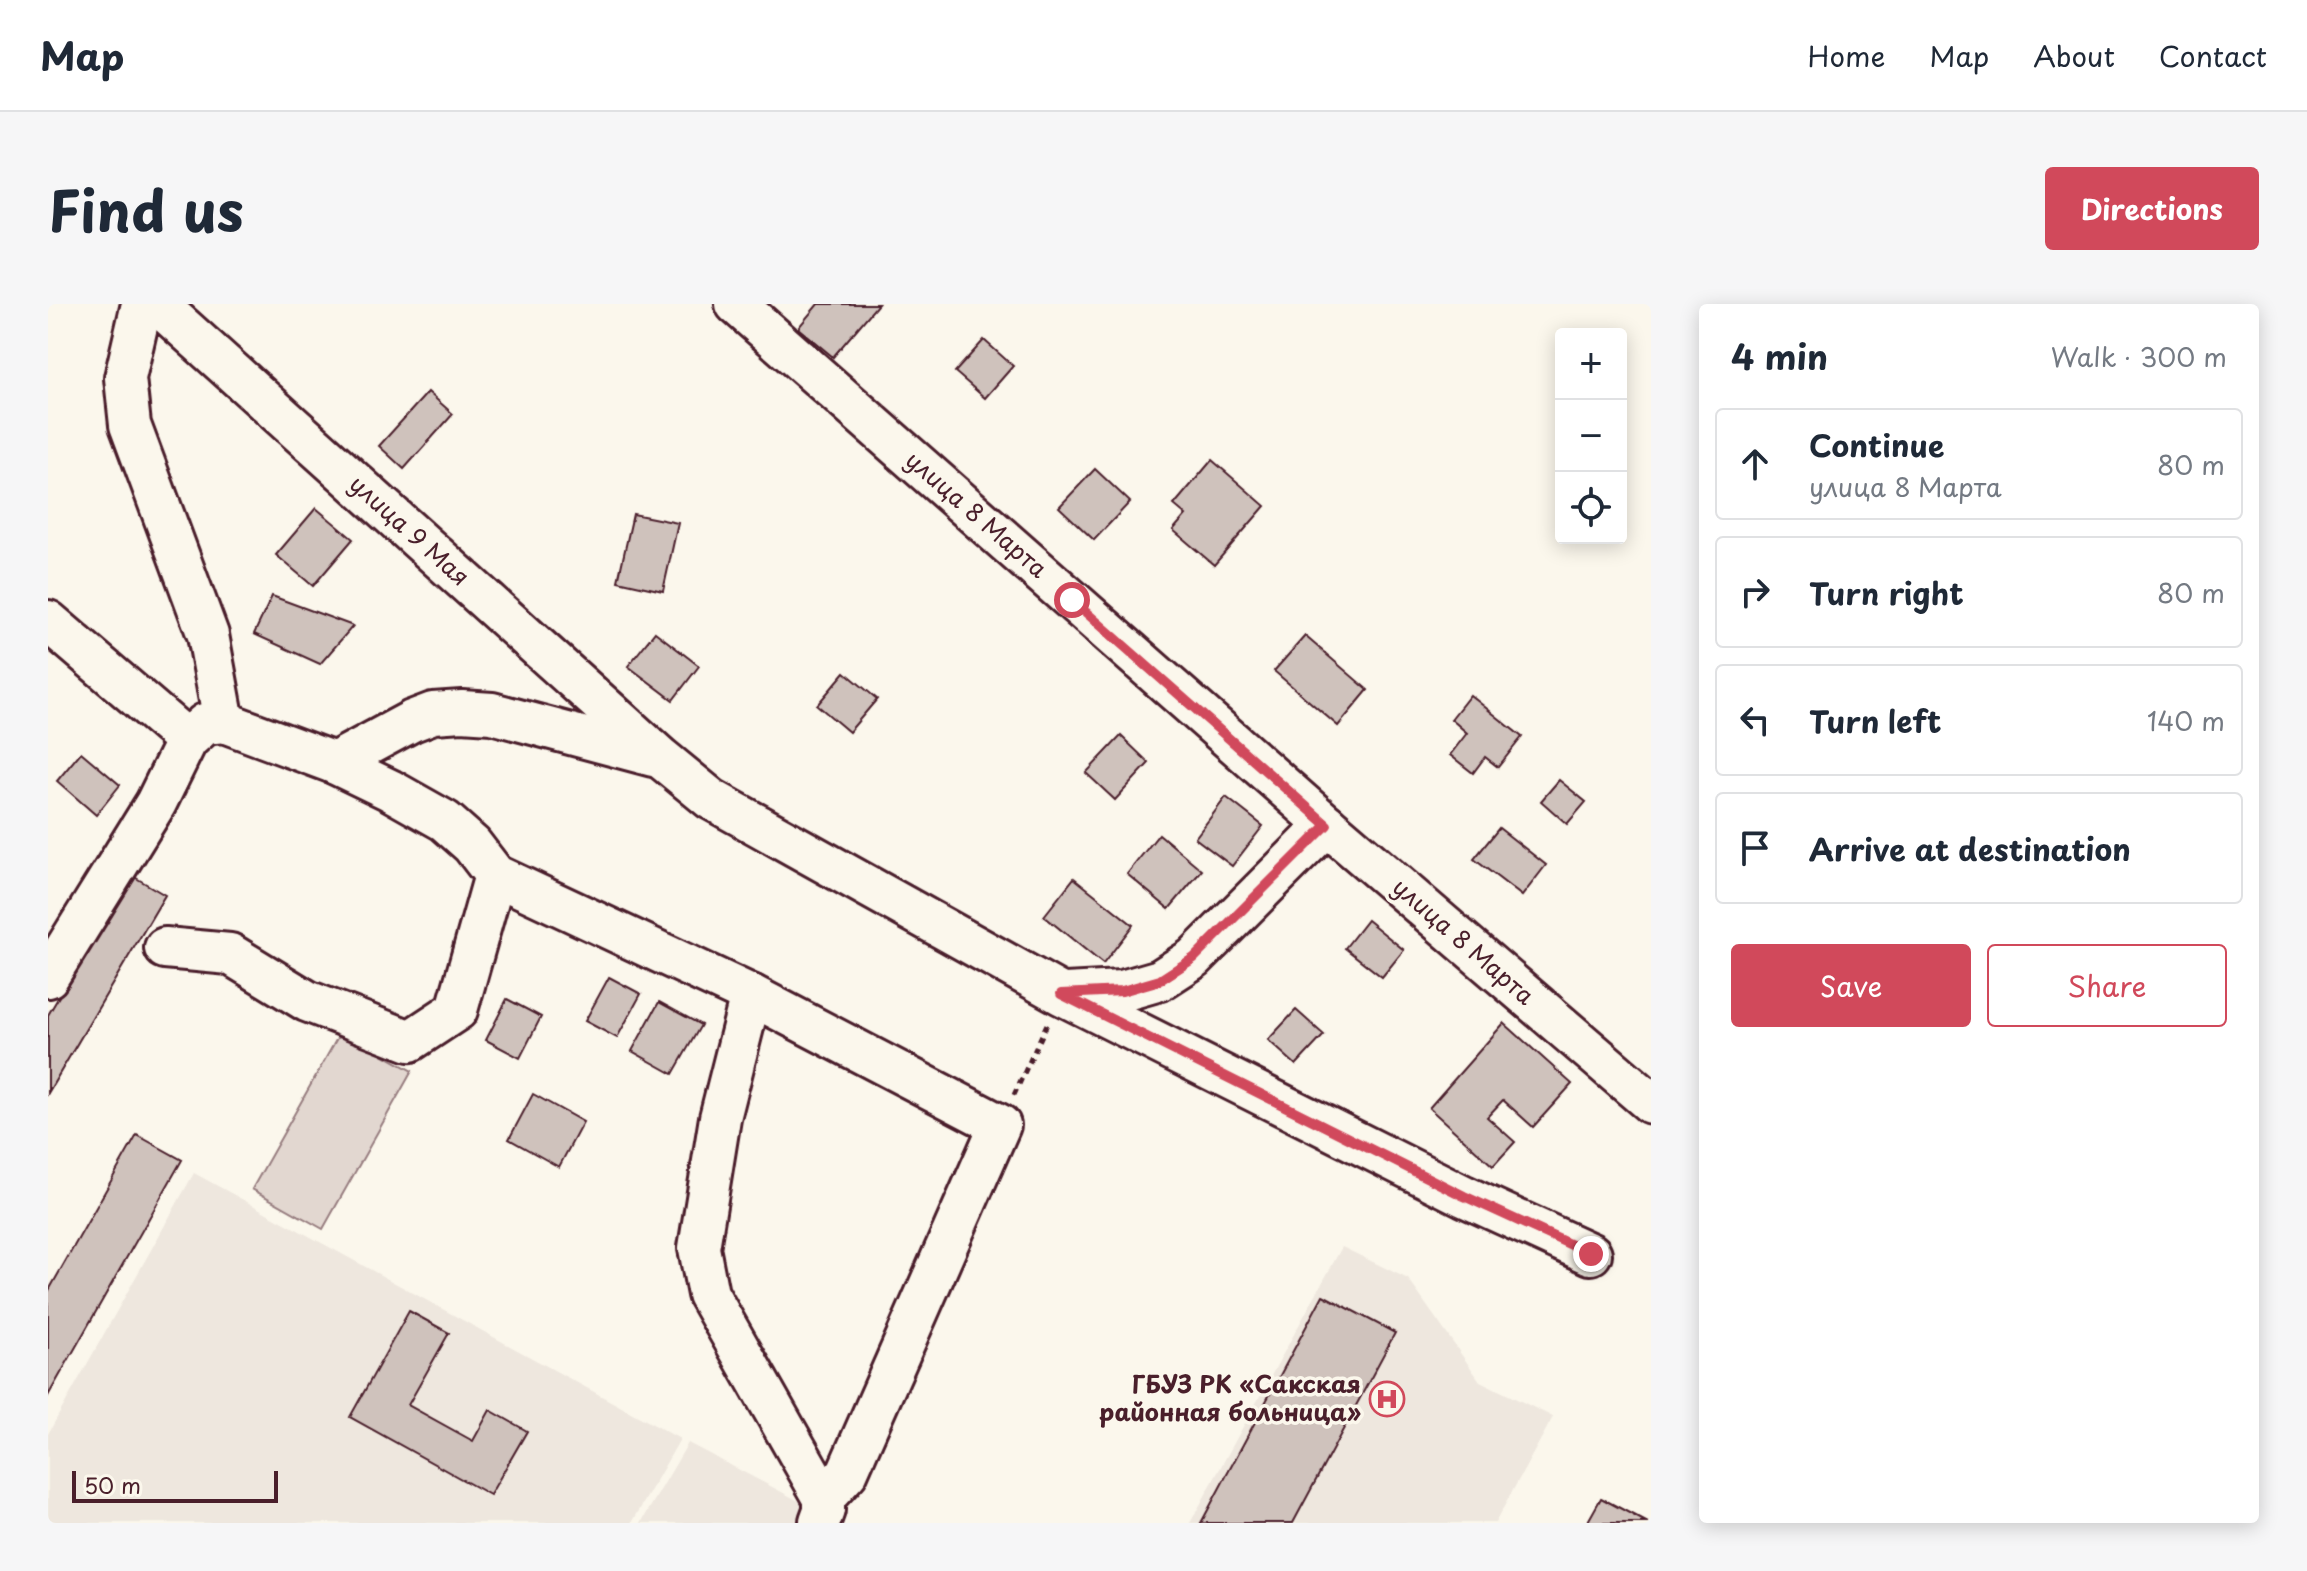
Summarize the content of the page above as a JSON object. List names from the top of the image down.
{
  "streets": {
    "street": ["улица 8 Марта", "улица 9 Мая"]
  },
  "places": {
    "hospital": ["ГБУЗ РК «Сакская районная больница»"]
  },
  "scale_bar": "50 m",
  "page": {
    "header": "Map",
    "nav": [
      "Home",
      "Map",
      "About",
      "Contact"
    ],
    "title": "Find us",
    "buttons": [
      "Directions",
      ["Save", "Share"]
    ],
    "heading": ["4 min", "Walk · 300 m"],
    "map_buttons": ["+", "−"],
    "list": [
      ["Continue", "улица 8 Марта", "80 m"],
      ["Turn right", "80 m"],
      ["Turn left", "140 m"],
      "Arrive at destination"
    ],
    "scale": "50 m"
  }
}
